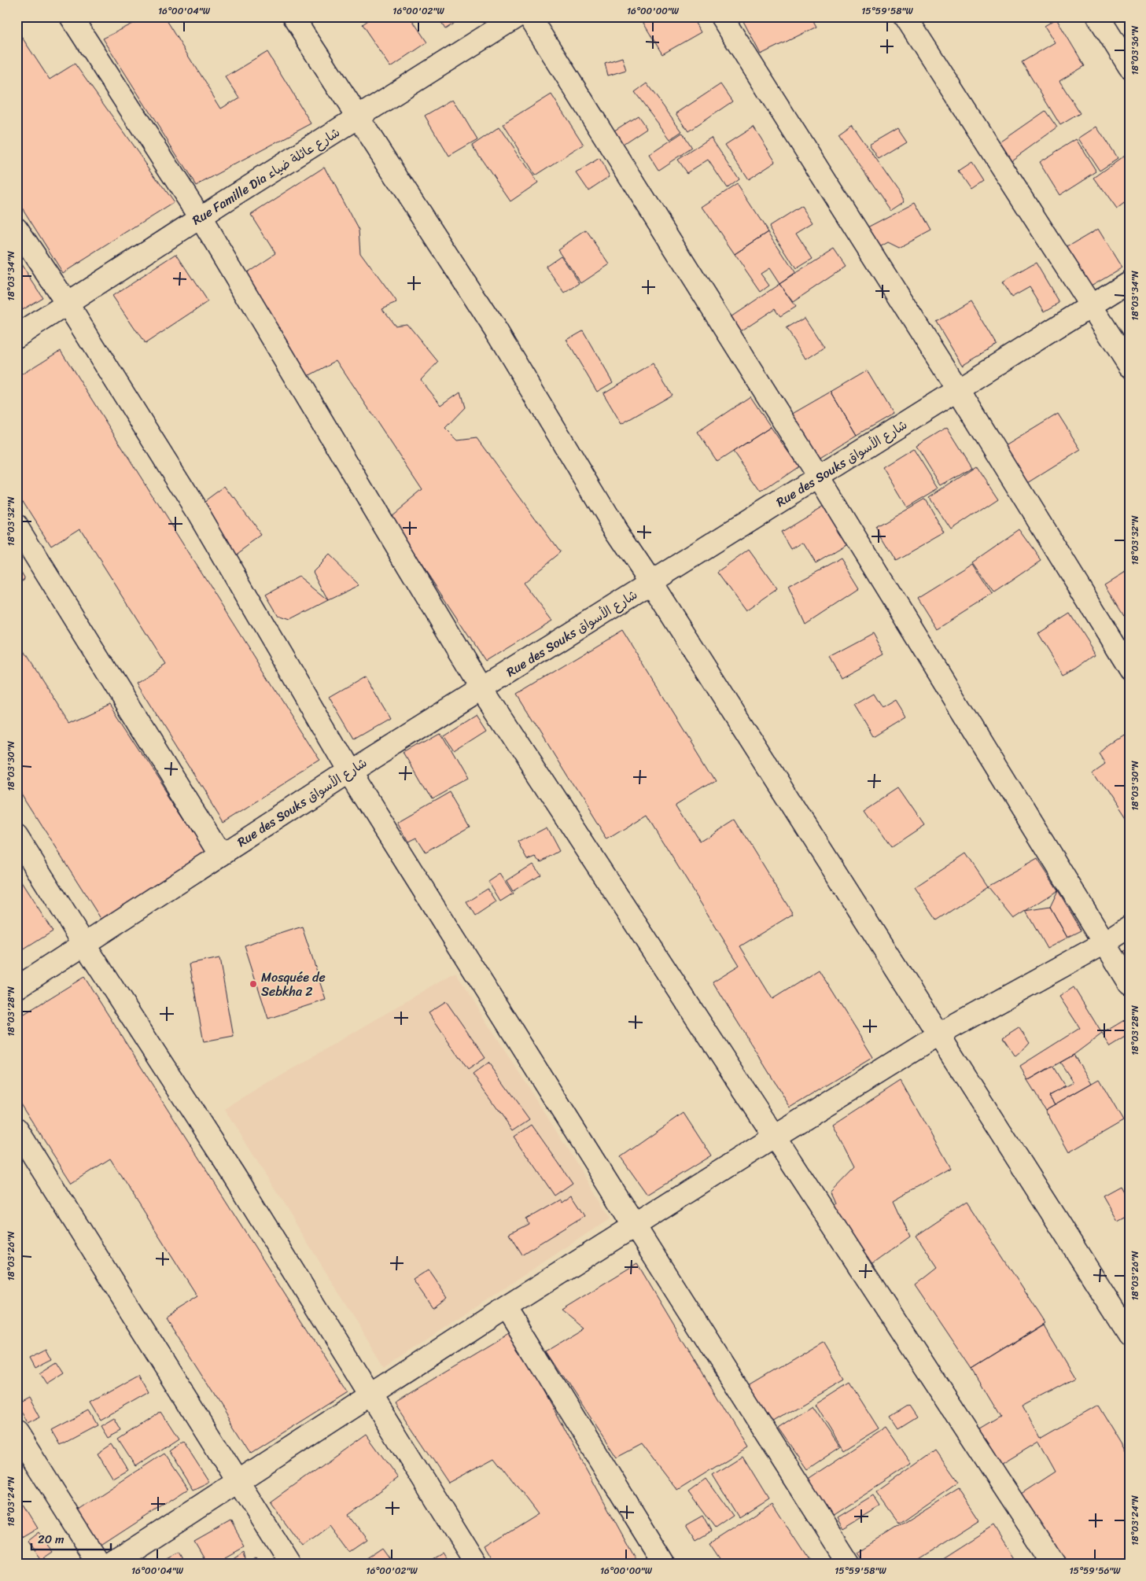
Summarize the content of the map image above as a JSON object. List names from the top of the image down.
{
  "streets": {
    "street": ["Rue Famille Dia شارع عائلة ضياء", "Rue des Souks شارع الأسواق"]
  },
  "places": ["Mosquée de Sebkha 2"],
  "scale_bar": "20 m",
  "coordinates": [
    "16°00'04\"W",
    "16°00'02\"W",
    "16°00'00\"W",
    "15°59'58\"W",
    "18°03'36\"N",
    "18°03'34\"N",
    "18°03'32\"N",
    "18°03'30\"N",
    "18°03'28\"N",
    "18°03'26\"N",
    "18°03'24\"N",
    "15°59'56\"W"
  ]
}
